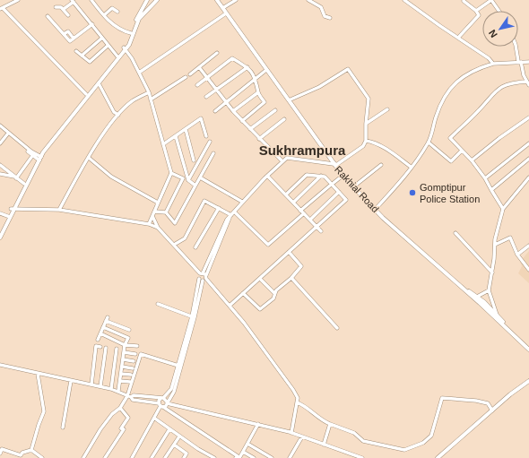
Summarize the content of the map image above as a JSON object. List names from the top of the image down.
{
  "streets": {
    "main road": ["Rakhial Road"]
  },
  "districts": ["Sukhrampura"],
  "places": ["Gomptipur Police Station"],
  "north": "bottom left"
}
